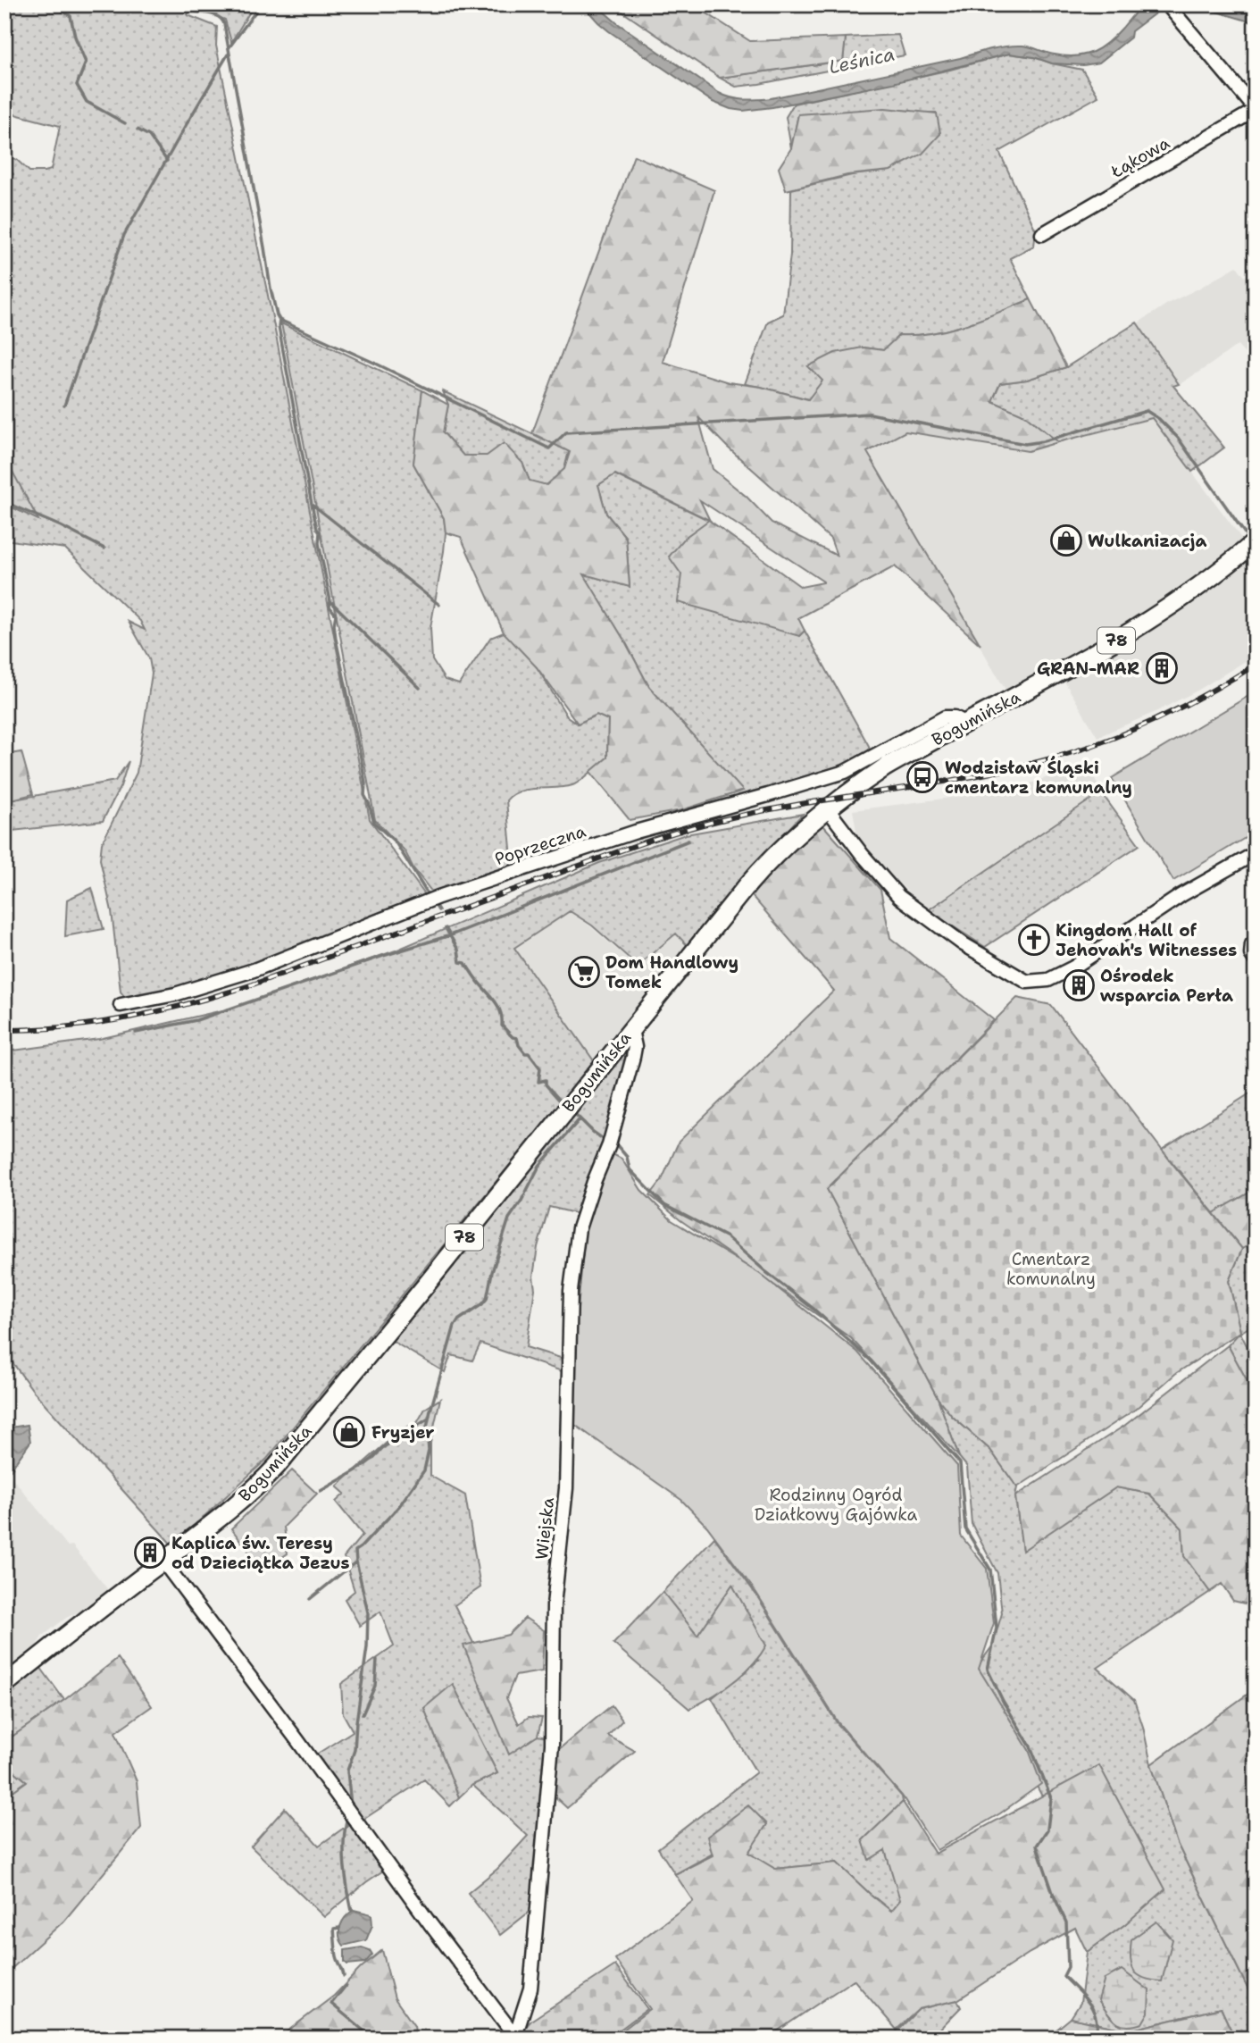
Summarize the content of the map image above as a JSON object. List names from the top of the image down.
{
  "streets": {
    "main road": ["78", "Bogumińska"],
    "street": ["Łąkowa", "Poprzeczna", "Wiejska"]
  },
  "crossings": [
    ["Bogumińska", "Poprzeczna"],
    ["Bogumińska", "Wiejska"]
  ],
  "water": ["Leśnica"],
  "parks": ["Cmentarz komunalny", "Rodzinny Ogród Działkowy Gajówka"],
  "places": {
    "shop": ["Wulkanizacja", "Fryzjer"],
    "building": ["GRAN-MAR", "Ośrodek wsparcia Perła", "Kaplica św. Teresy od Dzieciątka Jezus"],
    "bus stop": ["Wodzisław Śląski cmentarz komunalny"],
    "church": ["Kingdom Hall of Jehovah's Witnesses"],
    "supermarket": ["Dom Handlowy Tomek"]
  }
}
